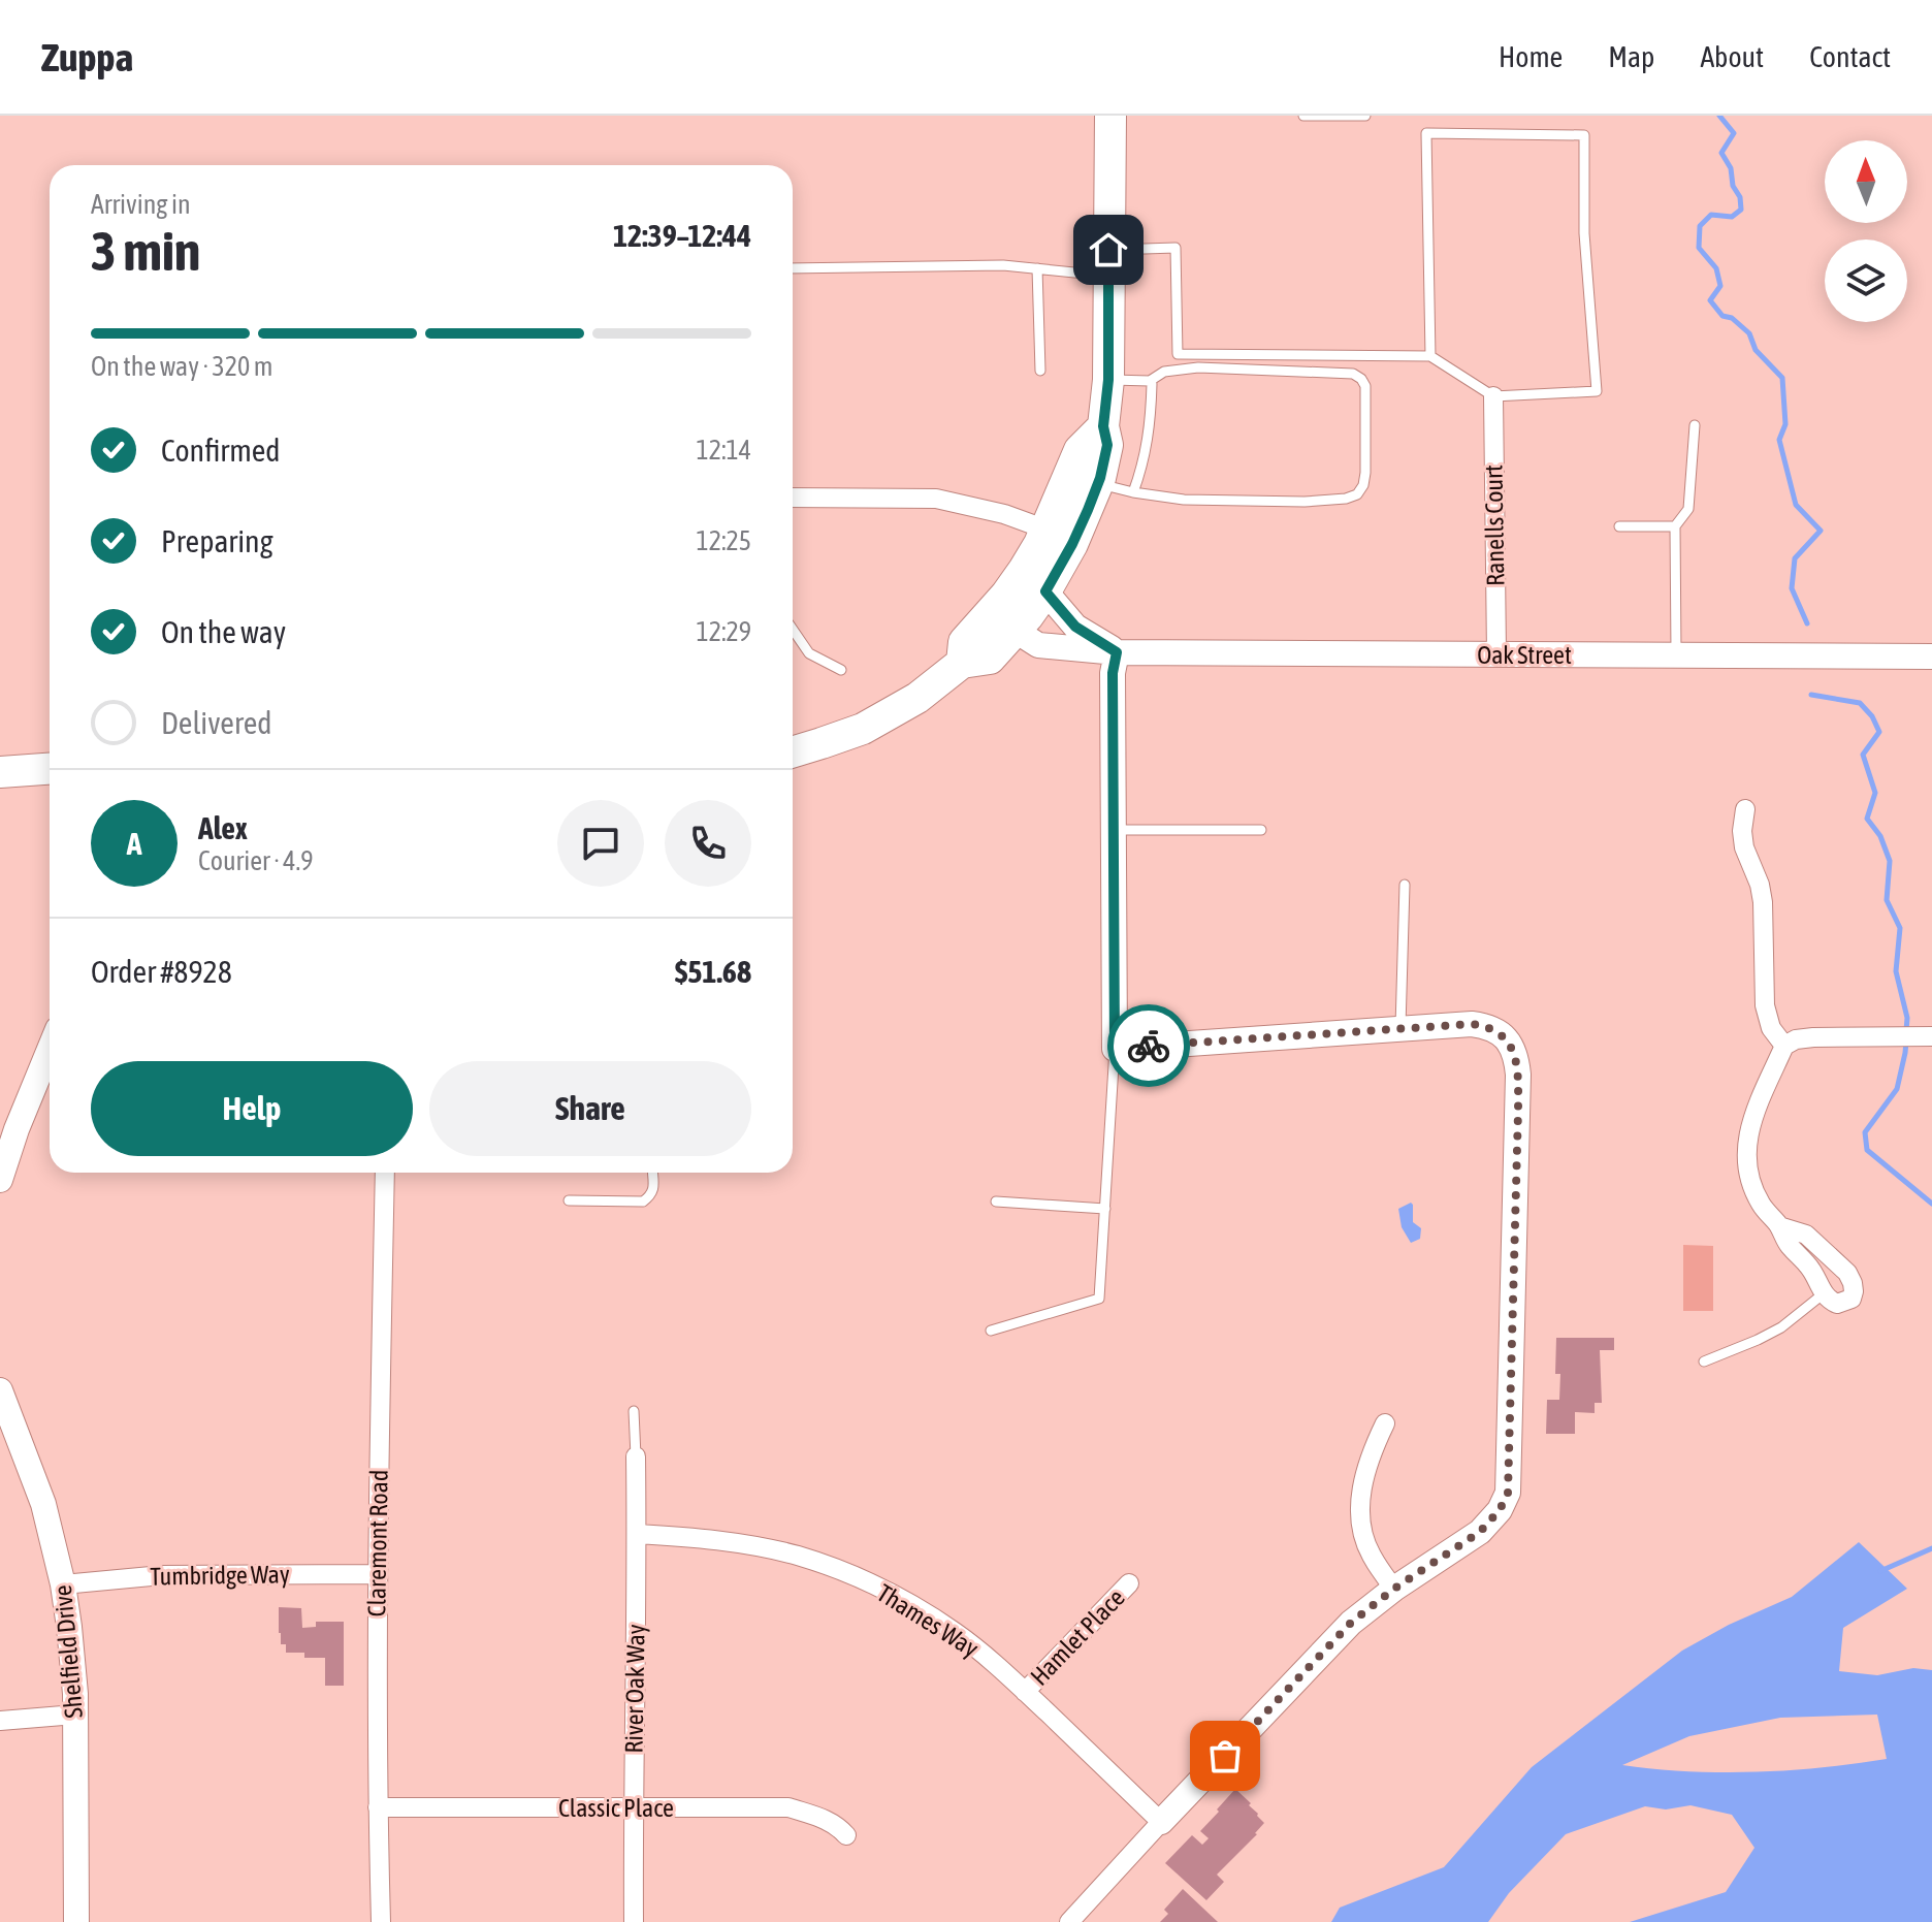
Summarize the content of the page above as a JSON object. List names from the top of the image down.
{
  "streets": {
    "street": [
      "Ranells Court",
      "Oak Street",
      "Claremont Road",
      "Tumbridge Way",
      "Thames Way",
      "Hamlet Place",
      "Shelfield Drive",
      "River Oak Way",
      "Classic Place"
    ]
  },
  "crossings": [
    ["Ranells Court", "Oak Street"],
    ["Claremont Road", "Tumbridge Way"],
    ["Claremont Road", "Classic Place"],
    ["Tumbridge Way", "Shelfield Drive"],
    ["Thames Way", "Hamlet Place"],
    ["Thames Way", "River Oak Way"],
    ["River Oak Way", "Classic Place"]
  ],
  "north": "top",
  "page": {
    "header": "Zuppa",
    "nav": [
      "Home",
      "Map",
      "About",
      "Contact"
    ],
    "heading": ["3 min", "Arriving in", "12:39–12:44"],
    "panel": [
      "Alex",
      "Courier · 4.9",
      "Order #8928",
      "$51.68"
    ],
    "bar": "On the way · 320 m",
    "list": [
      ["Confirmed", "12:14"],
      ["Preparing", "12:25"],
      ["On the way", "12:29"],
      "Delivered"
    ],
    "round": "A",
    "buttons": ["Help", "Share"]
  }
}
